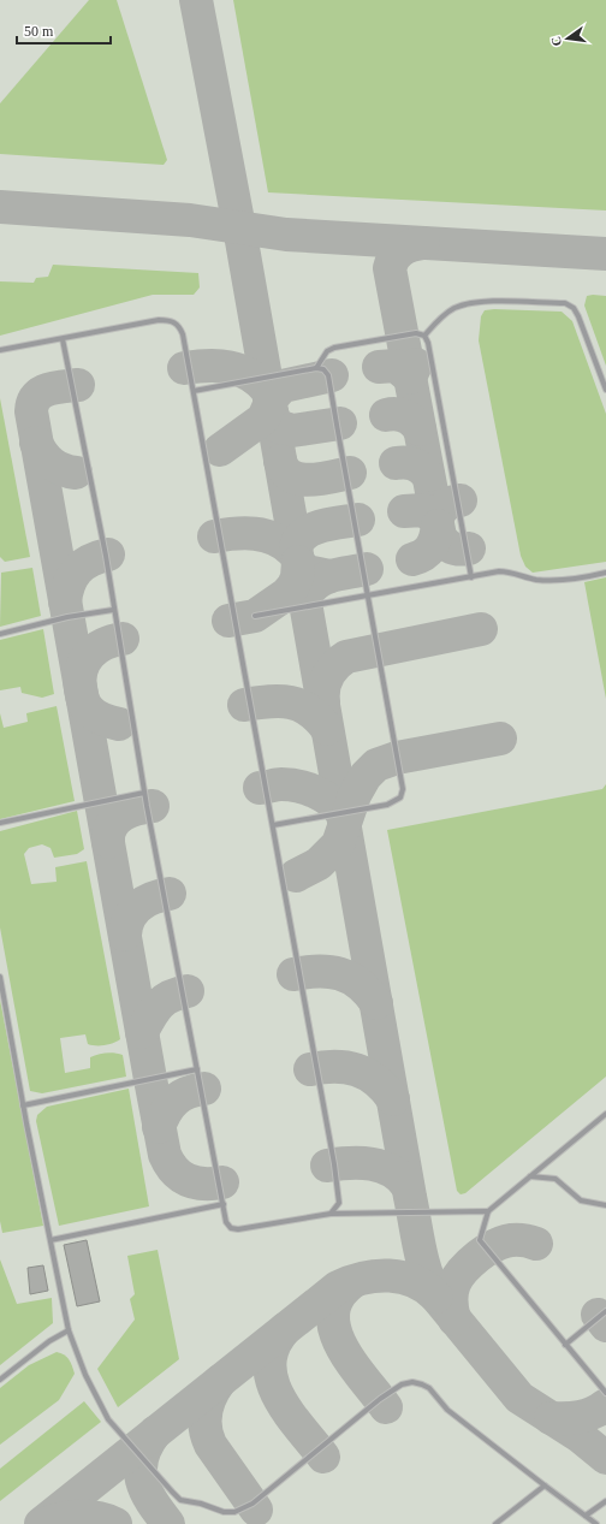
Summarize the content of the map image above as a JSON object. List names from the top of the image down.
{
  "scale_bar": "50 m",
  "north": "left"
}
